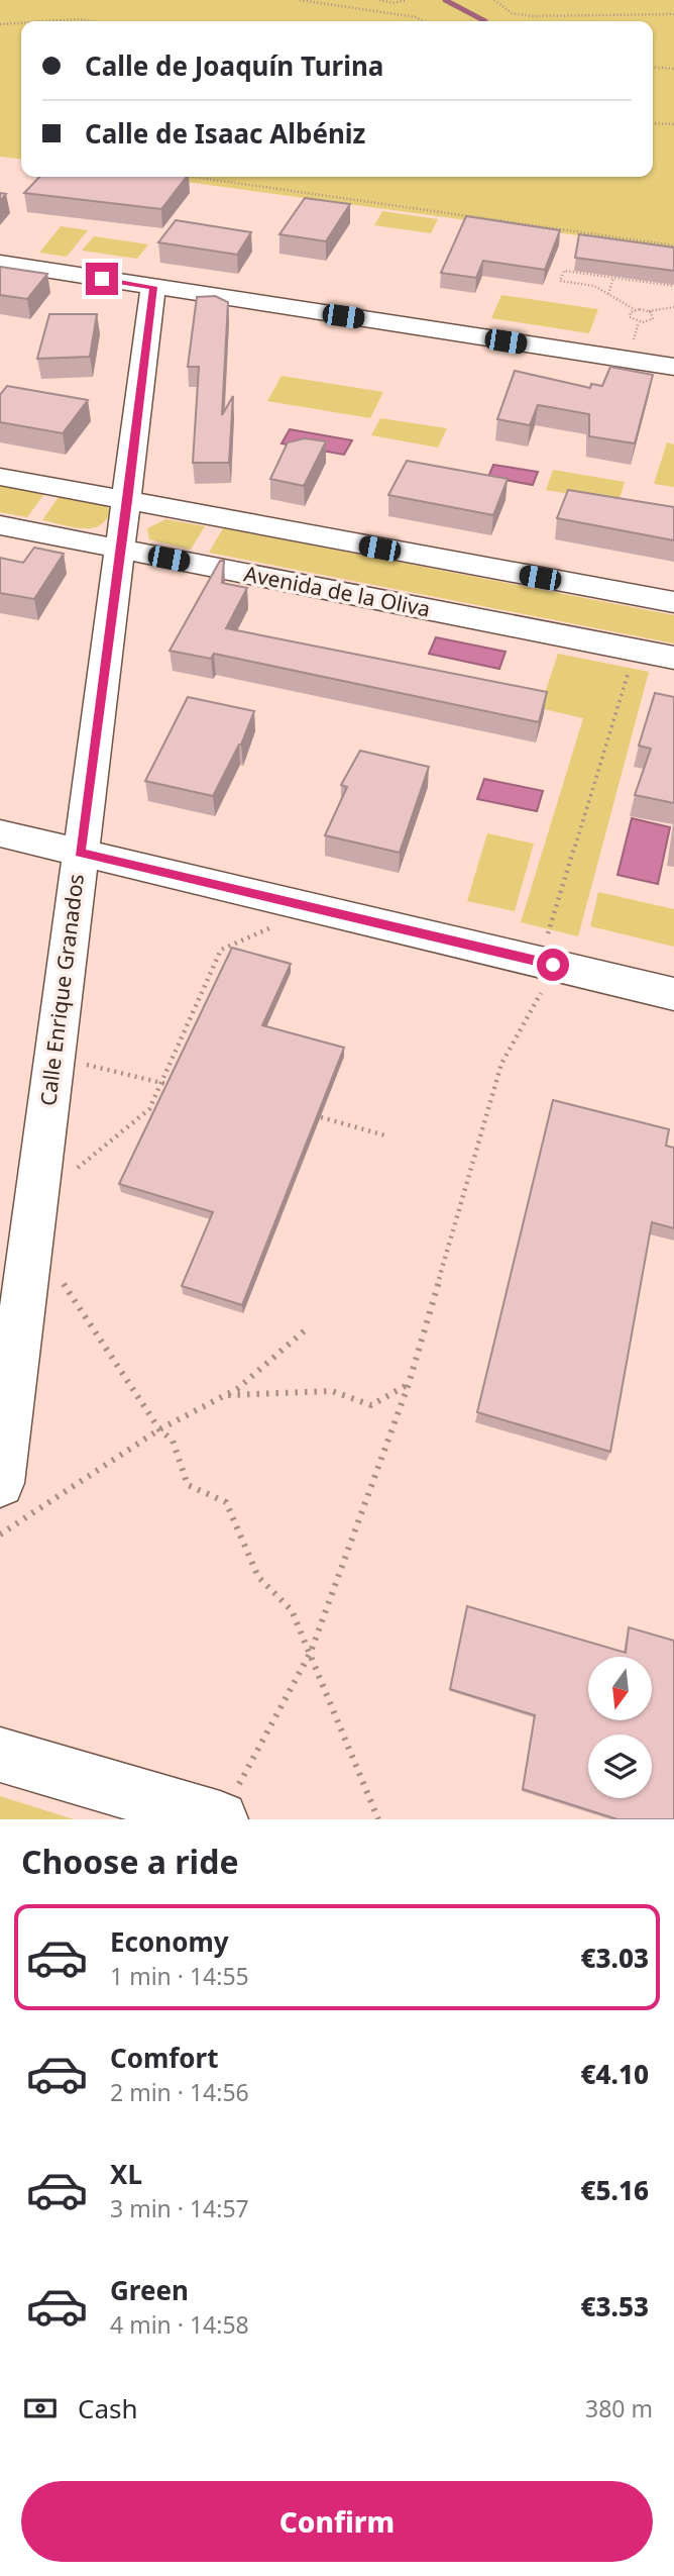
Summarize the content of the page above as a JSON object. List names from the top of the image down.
{
  "streets": {
    "street": ["Avenida de la Oliva", "Calle Enrique Granados"]
  },
  "crossings": [
    ["Avenida de la Oliva", "Calle Enrique Granados"]
  ],
  "north": "bottom",
  "page": {
    "banner": ["Calle de Joaquín Turina", "Calle de Isaac Albéniz"],
    "heading": "Choose a ride",
    "list": [
      {
        "name": "Economy",
        "note": "1 min · 14:55",
        "value": "€3.03"
      },
      {
        "name": "Comfort",
        "note": "2 min · 14:56",
        "value": "€4.10"
      },
      {
        "name": "XL",
        "note": "3 min · 14:57",
        "value": "€5.16"
      },
      {
        "name": "Green",
        "note": "4 min · 14:58",
        "value": "€3.53"
      }
    ],
    "pay": ["Cash", "380 m"],
    "buttons": "Confirm"
  }
}
